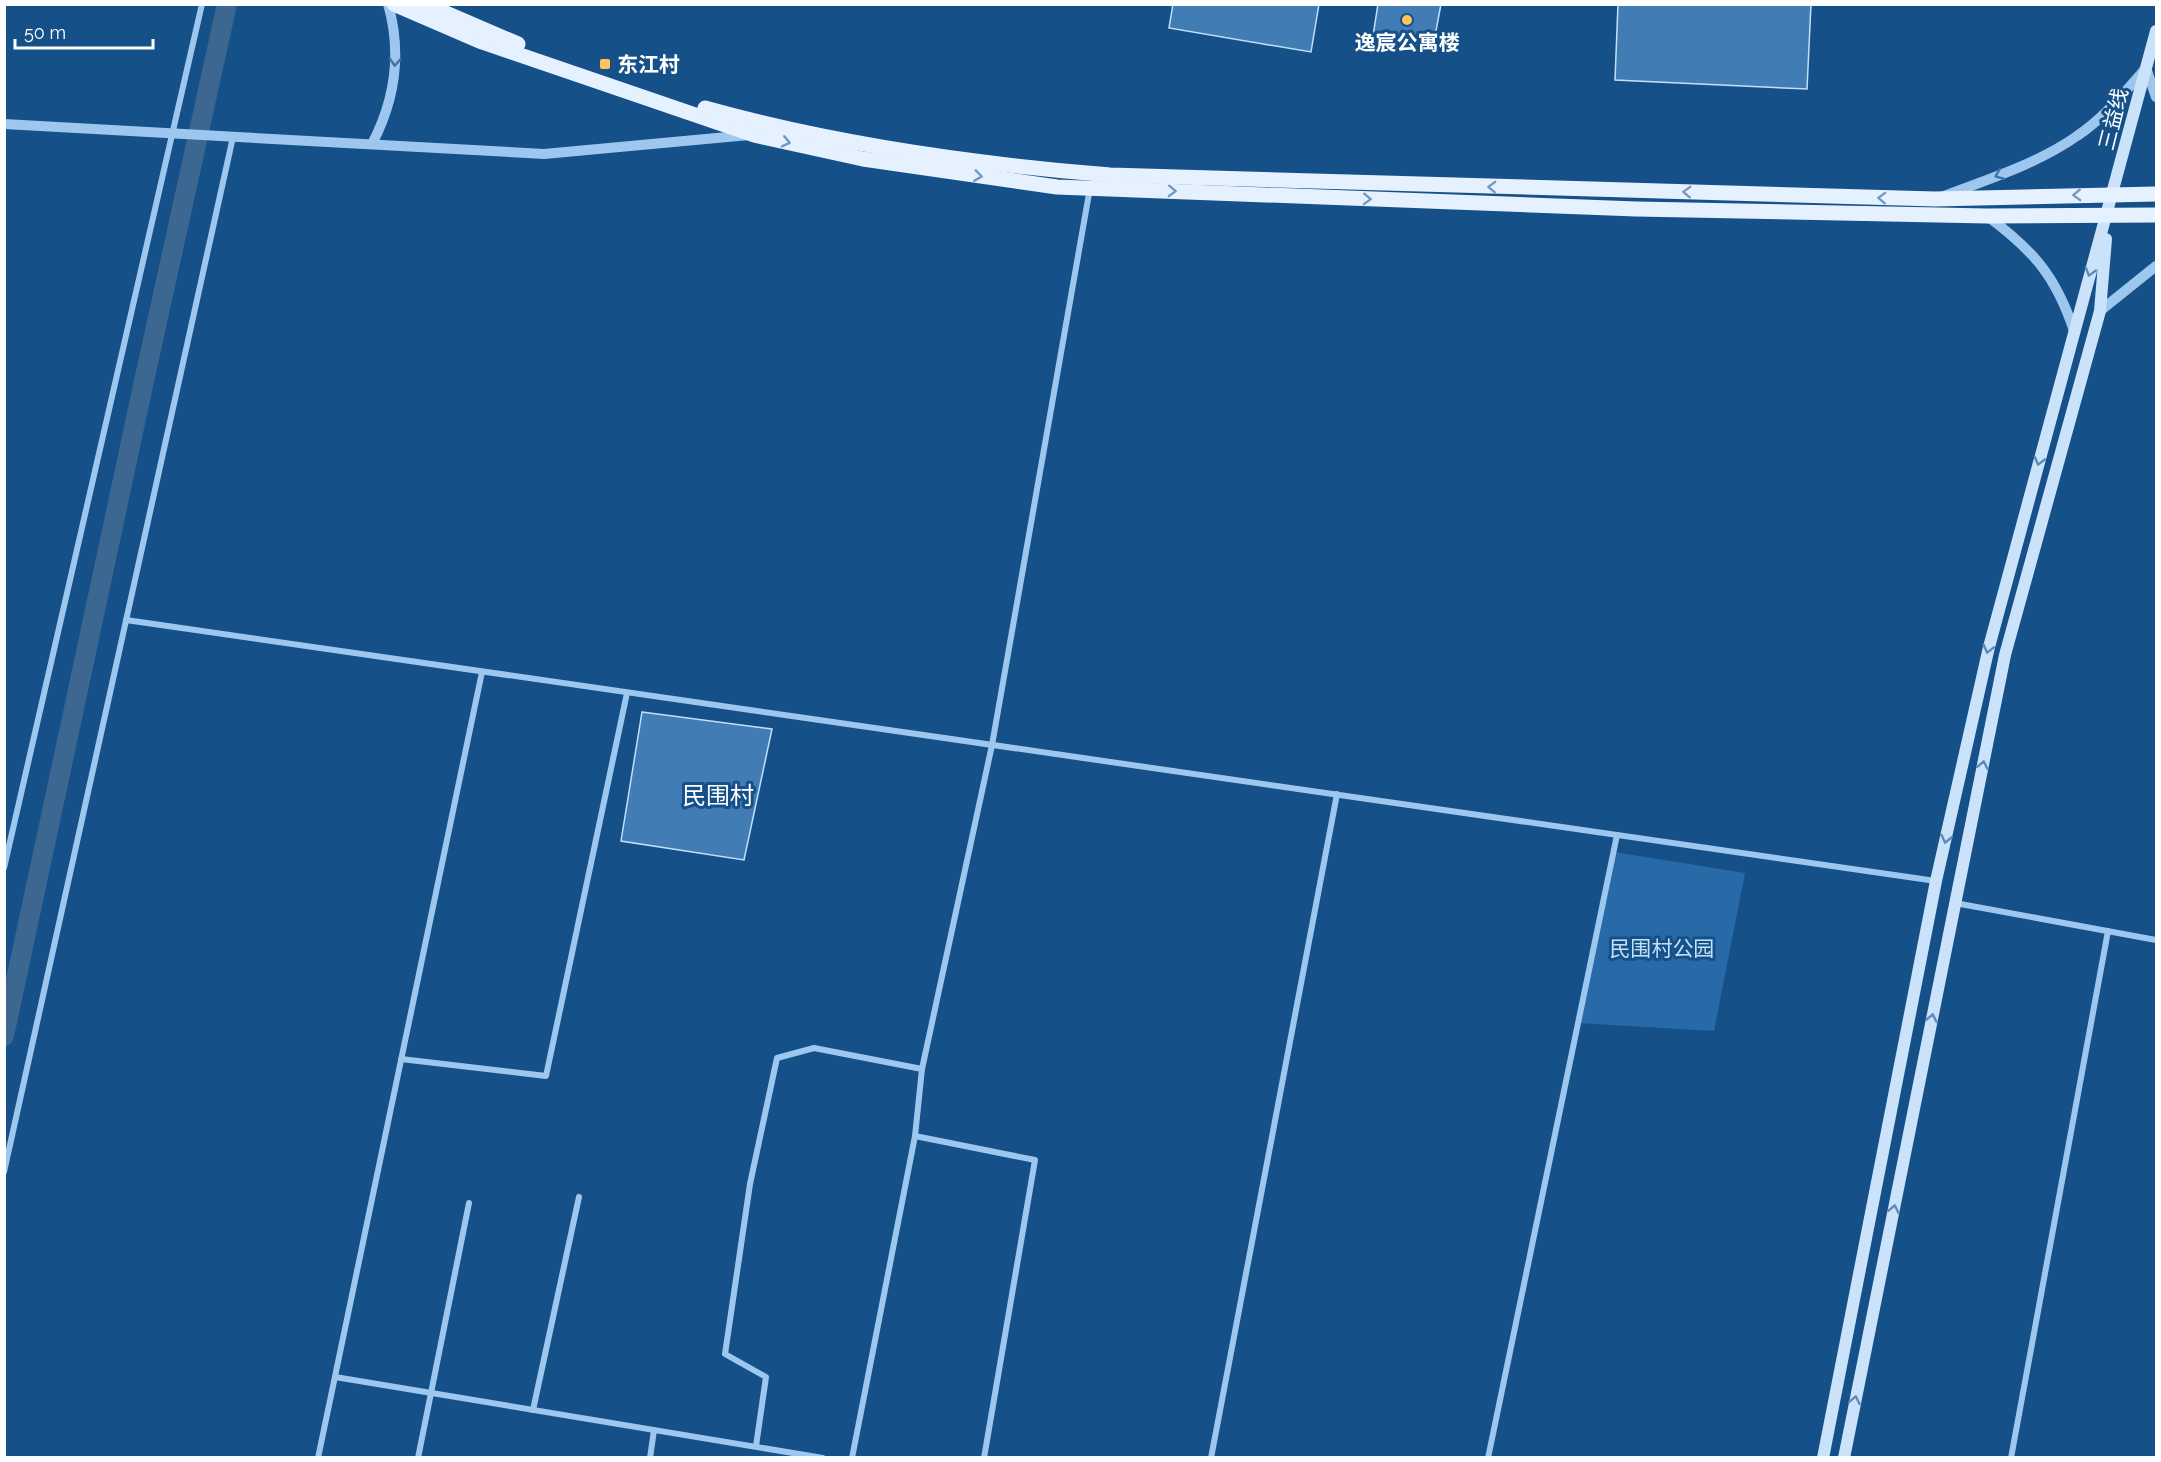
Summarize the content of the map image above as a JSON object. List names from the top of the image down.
{
  "streets": {
    "main road": ["三益线"]
  },
  "districts": ["民围村"],
  "parks": ["民围村公园"],
  "places": {
    "other": ["逸宸公寓楼"],
    "transit": ["东江村"]
  },
  "scale_bar": "50 m"
}
